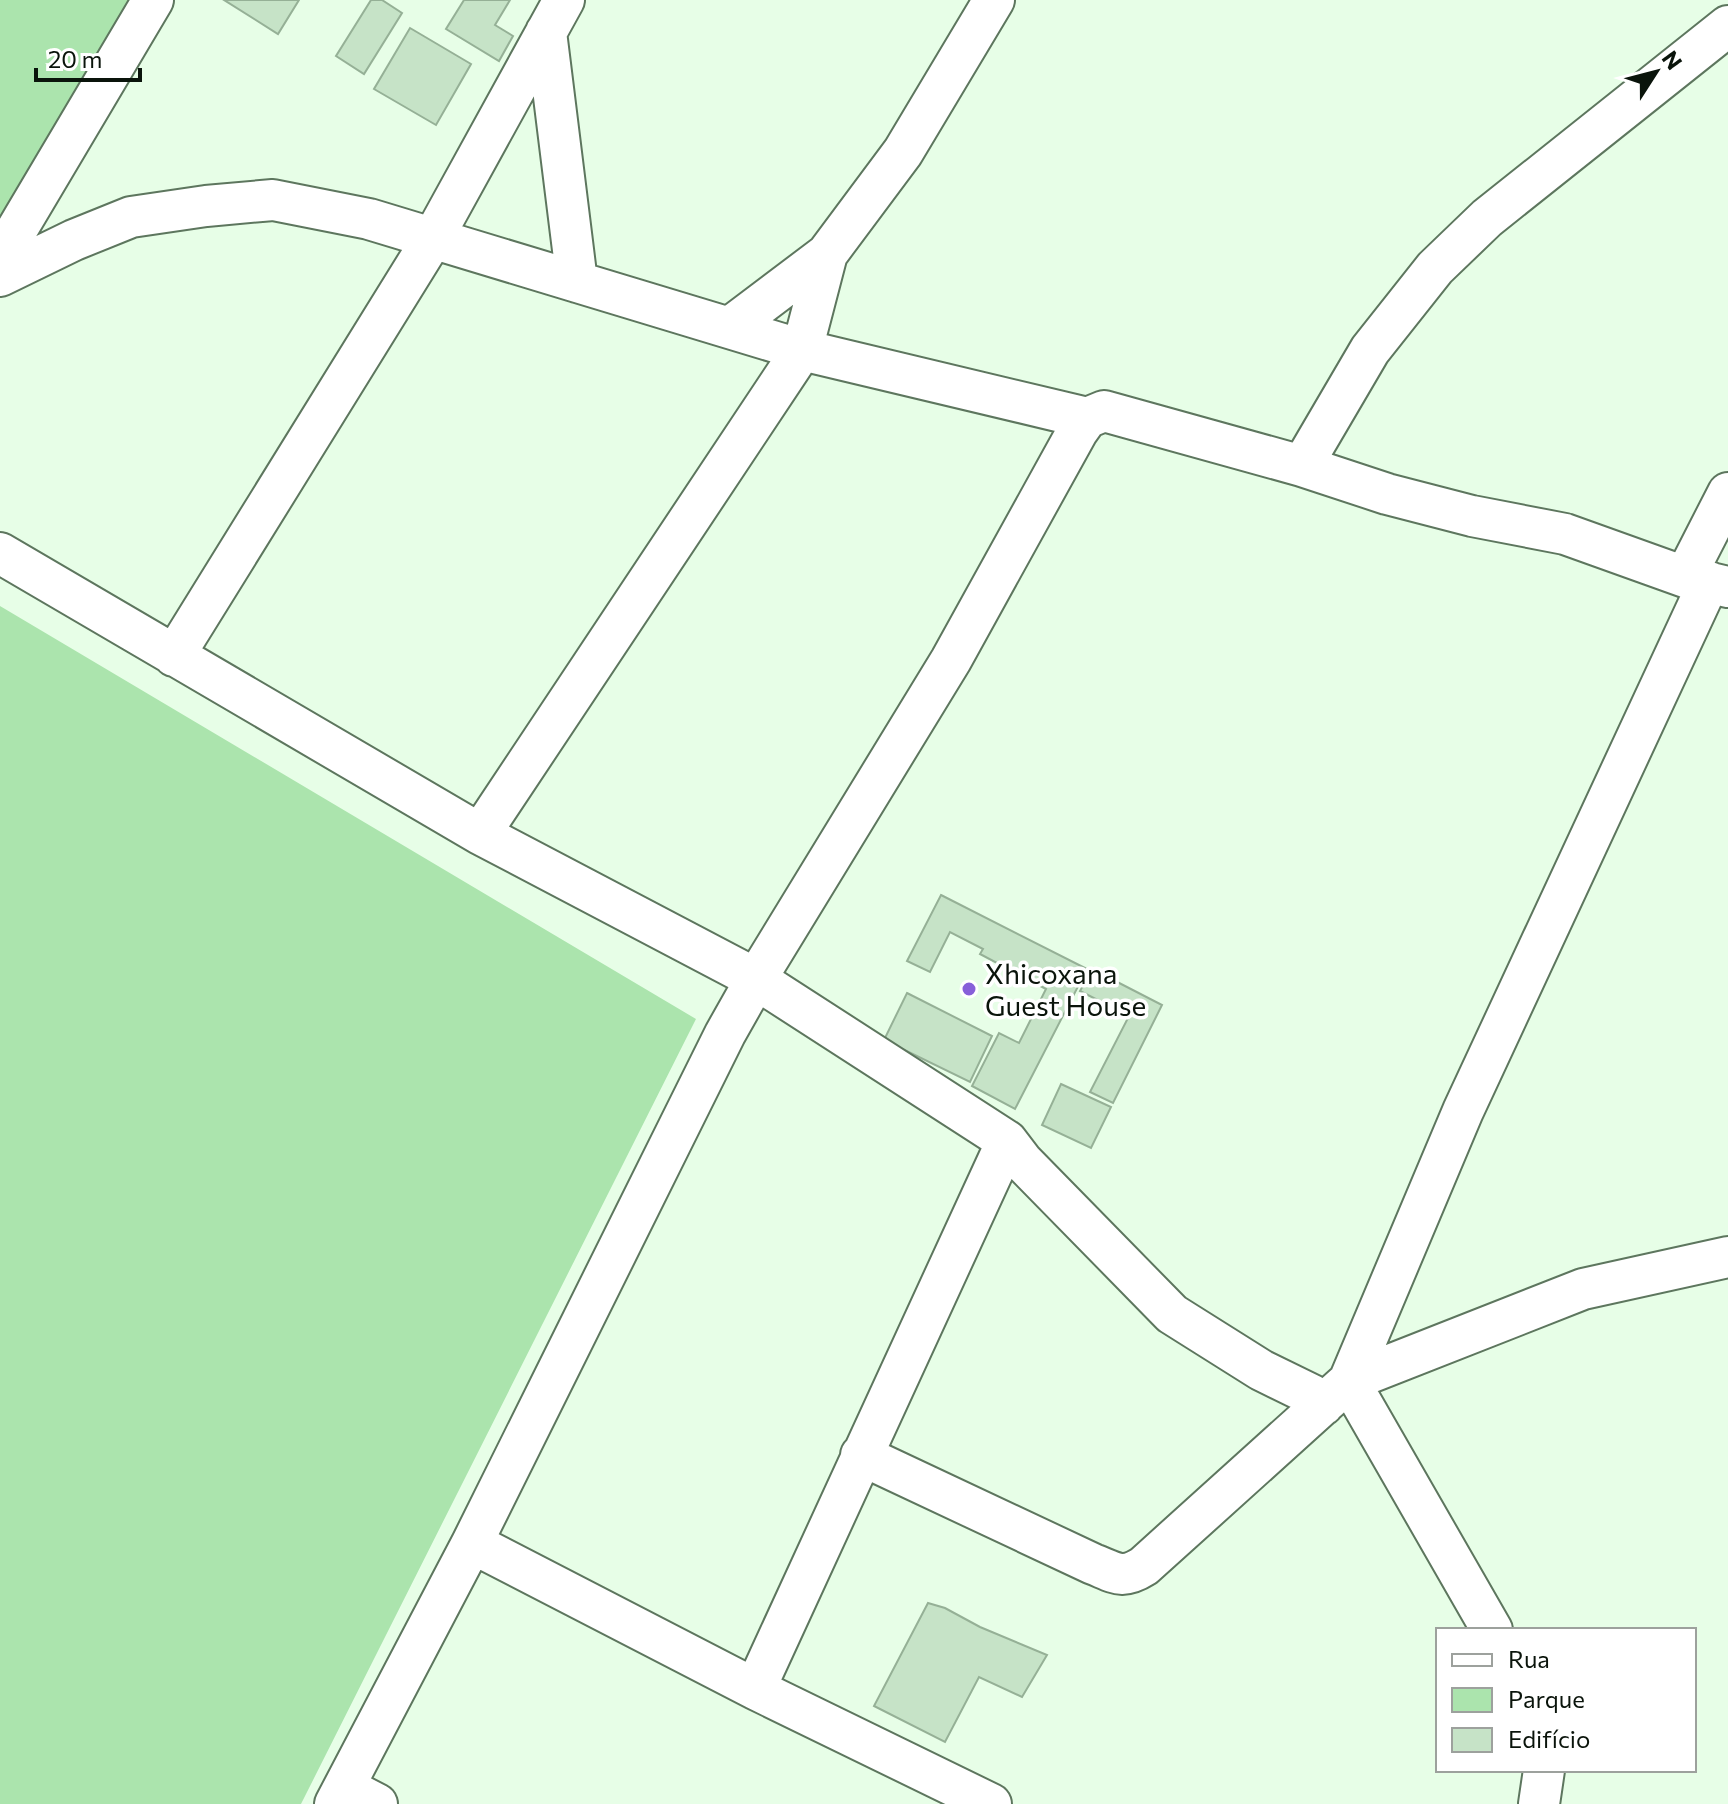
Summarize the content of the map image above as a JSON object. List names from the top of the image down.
{
  "places": ["Xhicoxana Guest House"],
  "legend": ["Rua", "Parque", "Edifício"],
  "scale_bar": "20 m",
  "north": "top right"
}
